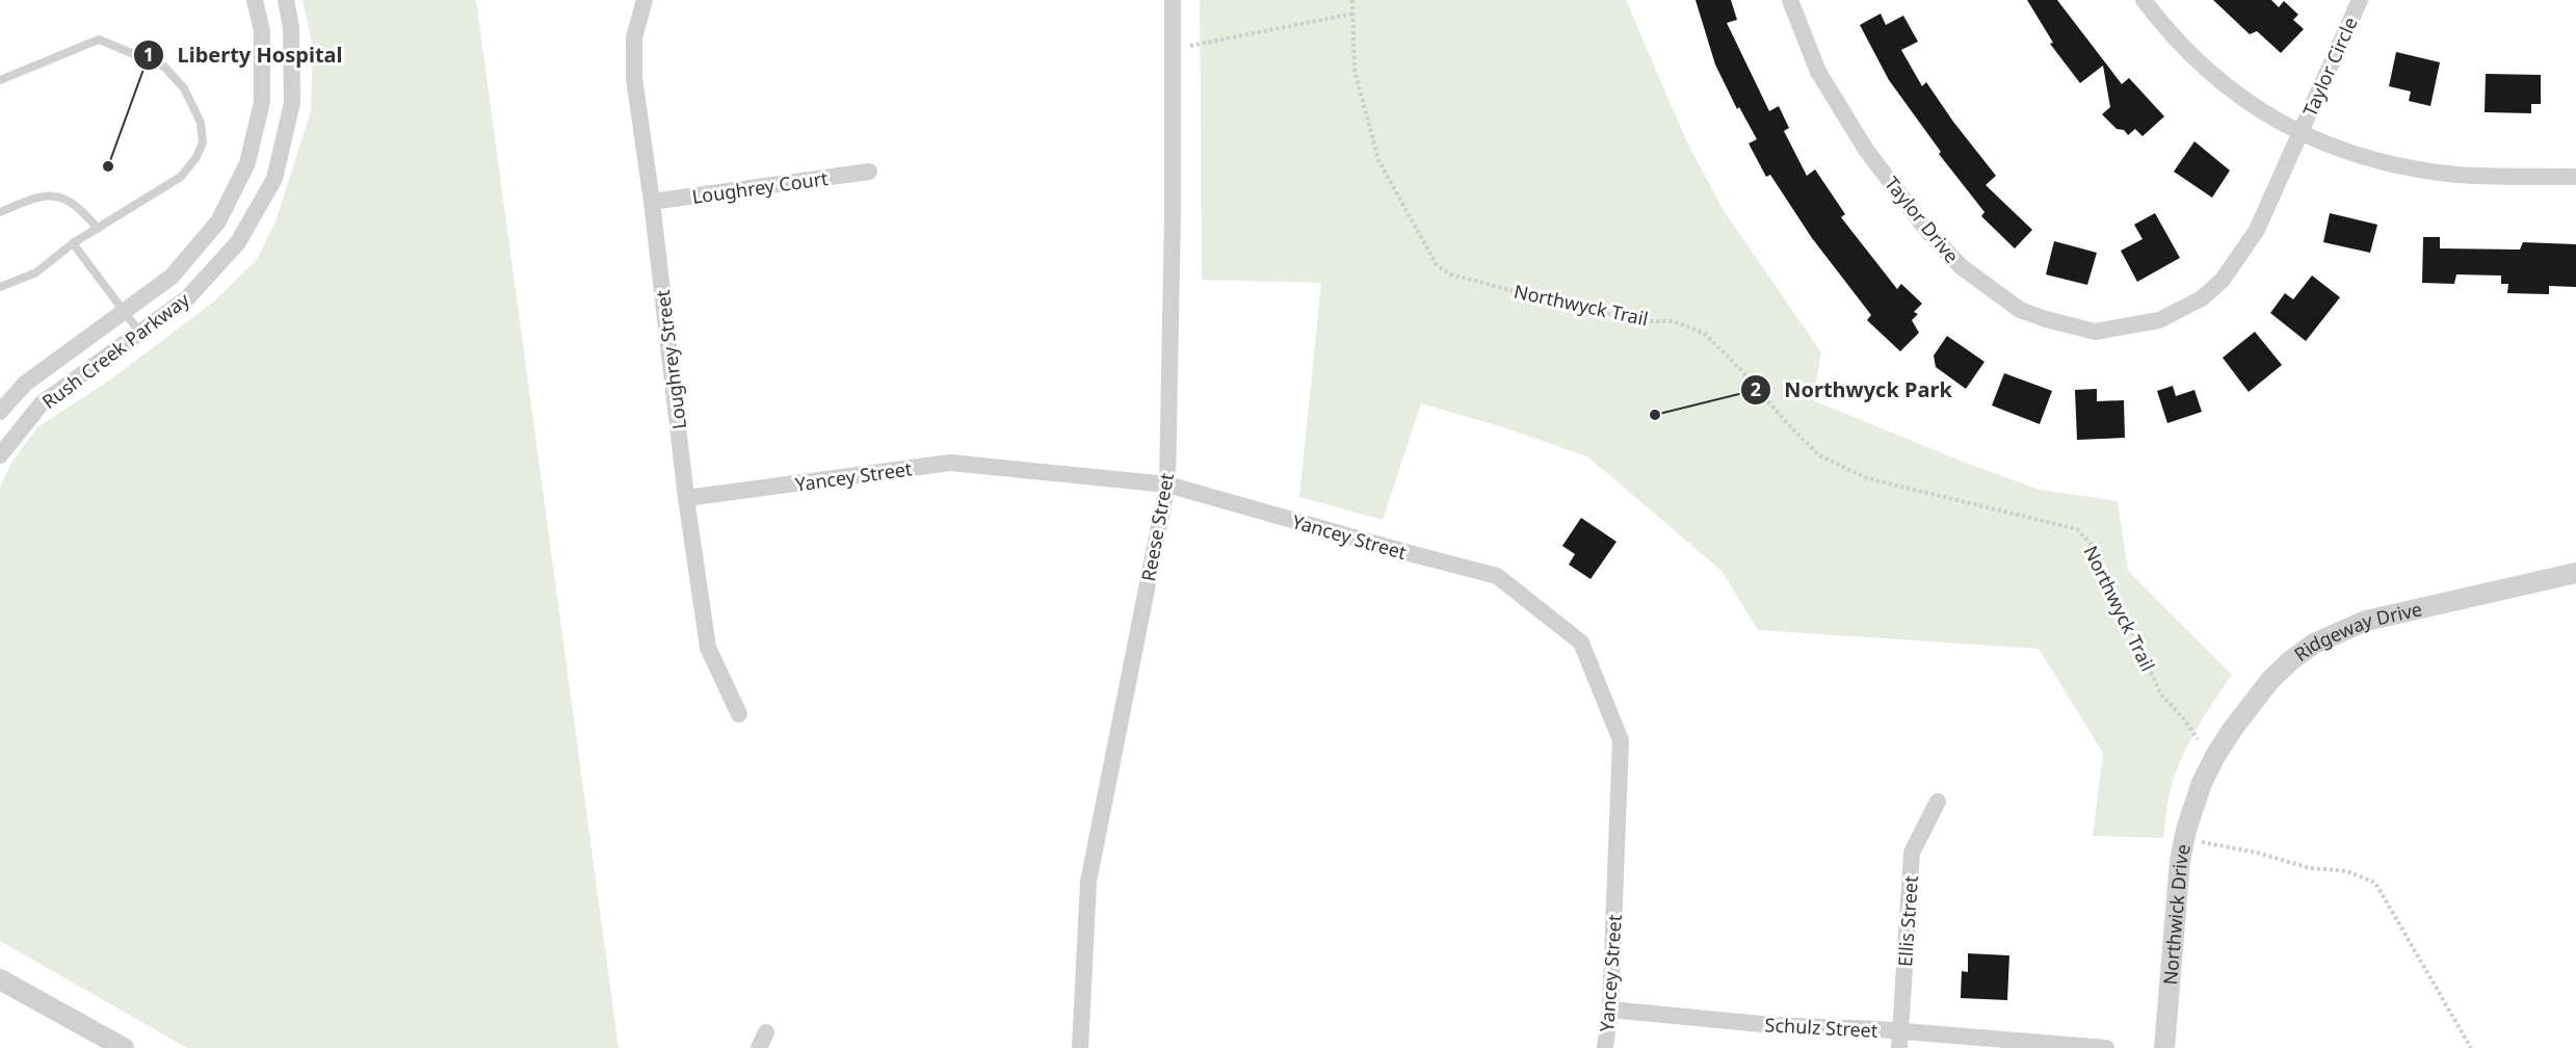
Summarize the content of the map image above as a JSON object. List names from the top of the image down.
{
  "streets": {
    "street": [
      "Taylor Circle",
      "Loughrey Court",
      "Taylor Drive",
      "Rush Creek Parkway",
      "Loughrey Street",
      "Yancey Street",
      "Reese Street",
      "Ridgeway Drive",
      "Northwick Drive",
      "Ellis Street",
      "Schulz Street"
    ],
    "path": ["Northwyck Trail"]
  },
  "crossings": [
    ["Taylor Circle", "Taylor Drive"],
    ["Loughrey Court", "Loughrey Street"],
    ["Loughrey Street", "Yancey Street"],
    ["Yancey Street", "Reese Street"],
    ["Yancey Street", "Schulz Street"],
    ["Ridgeway Drive", "Northwick Drive"],
    ["Ellis Street", "Schulz Street"]
  ],
  "places": ["Liberty Hospital", "Northwyck Park"]
}
